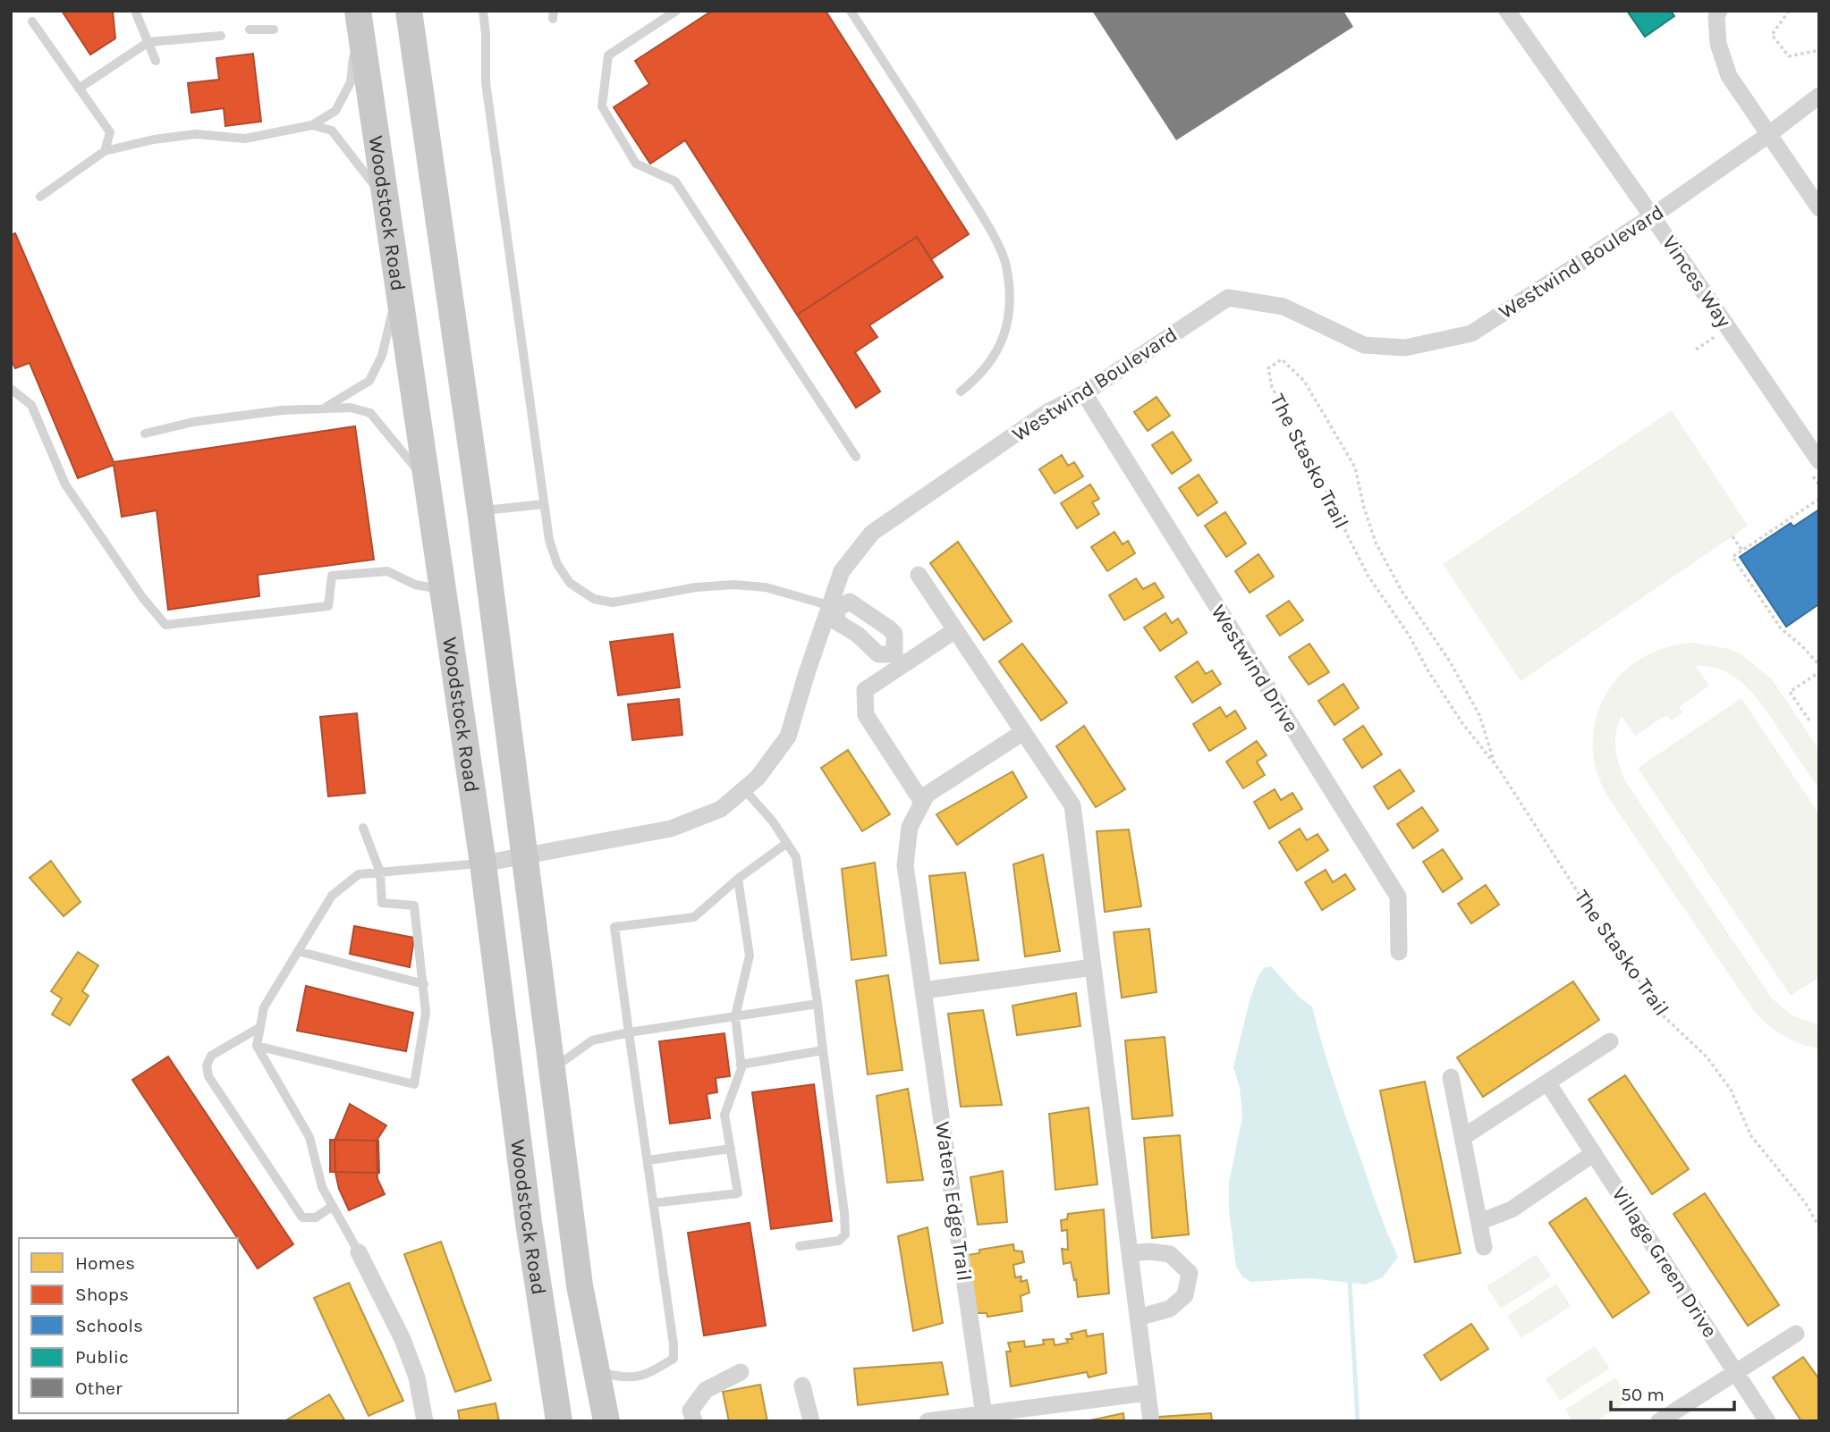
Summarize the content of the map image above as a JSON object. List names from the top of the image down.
{
  "streets": {
    "main road": ["Woodstock Road"],
    "street": [
      "Westwind Boulevard",
      "Vinces Way",
      "Westwind Drive",
      "Waters Edge Trail",
      "Village Green Drive"
    ],
    "path": ["The Stasko Trail"]
  },
  "crossings": [
    ["Woodstock Road", "Westwind Boulevard"],
    ["Westwind Boulevard", "Vinces Way"],
    ["Westwind Boulevard", "Westwind Drive"]
  ],
  "legend": [
    "Homes",
    "Shops",
    "Schools",
    "Public",
    "Other"
  ],
  "scale_bar": "50 m"
}
